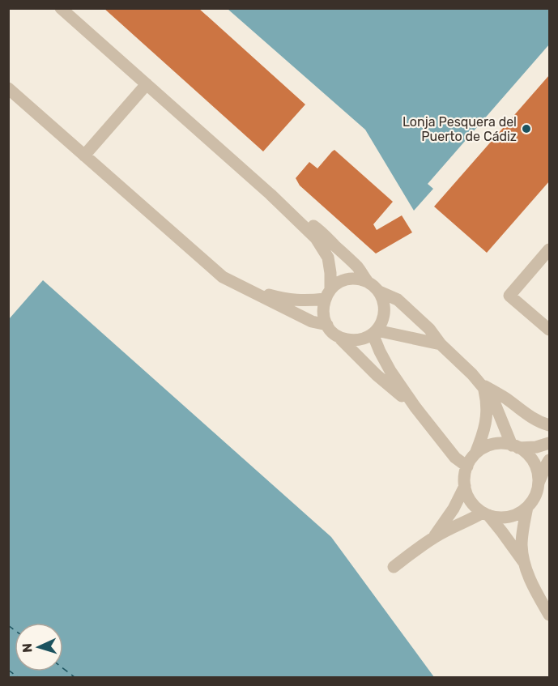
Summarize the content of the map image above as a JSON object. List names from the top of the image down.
{
  "places": ["Lonja Pesquera del Puerto de Cádiz"],
  "north": "left"
}
